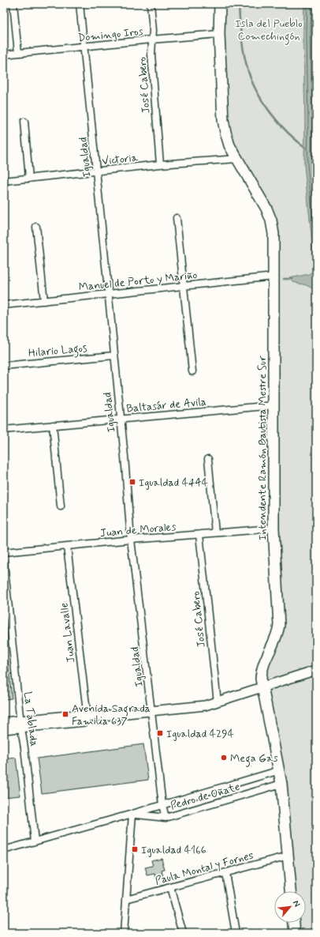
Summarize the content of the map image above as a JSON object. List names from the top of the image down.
{
  "streets": {
    "main road": ["Intendente Ramón Bautista Mestre Sur"],
    "street": [
      "Domingo Iros",
      "José Cabero",
      "Igualdad",
      "Victoria",
      "Manuel de Porto y Mariño",
      "Hilario Lagos",
      "Baltasár de Avila",
      "Juan de Morales",
      "Juan Lavalle",
      "La Tablada",
      "Pedro de Oñate",
      "Paula Montal y Fornes"
    ]
  },
  "crossings": [
    ["Domingo Iros", "José Cabero"],
    ["Domingo Iros", "Igualdad"],
    ["Domingo Iros", "Intendente Ramón Bautista Mestre Sur"],
    ["José Cabero", "Victoria"],
    ["José Cabero", "Juan de Morales"],
    ["Igualdad", "Victoria"],
    ["Igualdad", "Manuel de Porto y Mariño"],
    ["Igualdad", "Hilario Lagos"],
    ["Igualdad", "Baltasár de Avila"],
    ["Igualdad", "Juan de Morales"],
    ["Igualdad", "Pedro de Oñate"],
    ["Victoria", "Intendente Ramón Bautista Mestre Sur"],
    ["Manuel de Porto y Mariño", "Intendente Ramón Bautista Mestre Sur"],
    ["Baltasár de Avila", "Intendente Ramón Bautista Mestre Sur"],
    ["Intendente Ramón Bautista Mestre Sur", "Juan de Morales"],
    ["Intendente Ramón Bautista Mestre Sur", "Pedro de Oñate"],
    ["Intendente Ramón Bautista Mestre Sur", "Paula Montal y Fornes"],
    ["Juan de Morales", "Juan Lavalle"],
    ["La Tablada", "Pedro de Oñate"]
  ],
  "parks": ["Isla del Pueblo Comechingón"],
  "places": {
    "transit": [
      "Igualdad 4444",
      "Avenida Sagrada Familia 637",
      "Igualdad 4294",
      "Igualdad 4166"
    ],
    "other": ["Mega Gas"]
  },
  "north": "top right"
}
